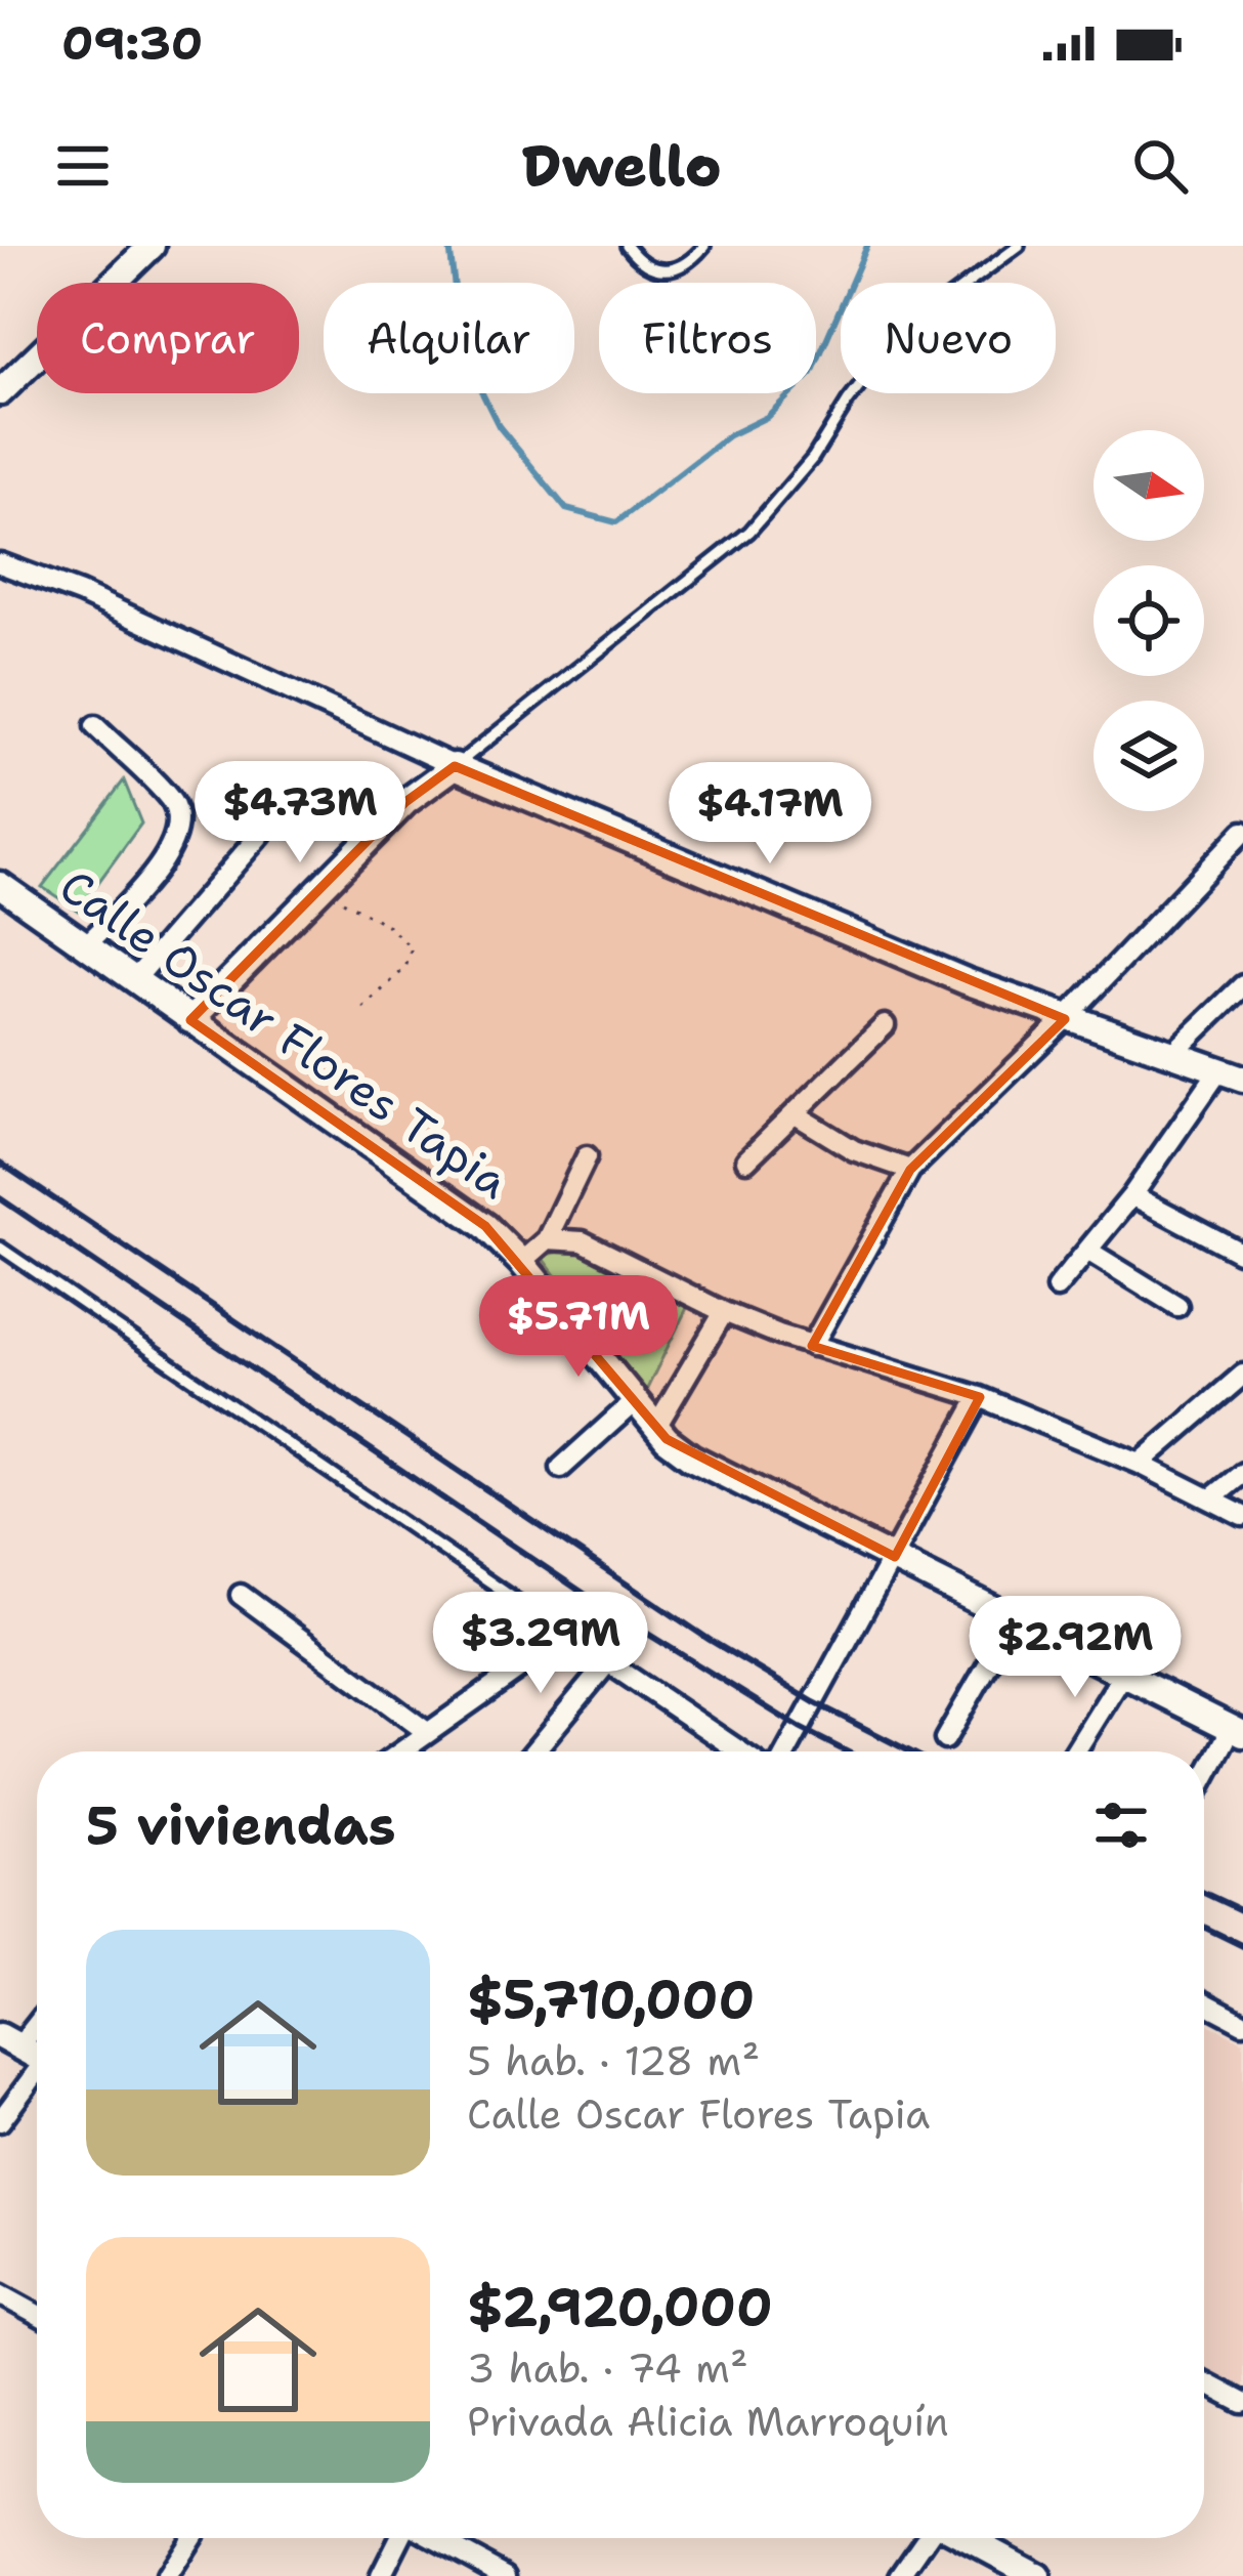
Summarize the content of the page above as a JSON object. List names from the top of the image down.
{
  "streets": {
    "street": ["Calle Oscar Flores Tapia"]
  },
  "north": "right",
  "page": {
    "status": "09:30",
    "header": "Dwello",
    "chip": [
      "Comprar",
      "Alquilar",
      "Filtros",
      "Nuevo"
    ],
    "price": [
      "$4.73M",
      "$4.17M",
      "$5.71M",
      "$3.29M",
      "$2.92M"
    ],
    "heading": "5 viviendas",
    "list": [
      {
        "name": "$5,710,000",
        "note": "5 hab. · 128 m² · Calle Oscar Flores Tapia"
      },
      {
        "name": "$2,920,000",
        "note": "3 hab. · 74 m² · Privada Alicia Marroquín"
      }
    ]
  }
}
